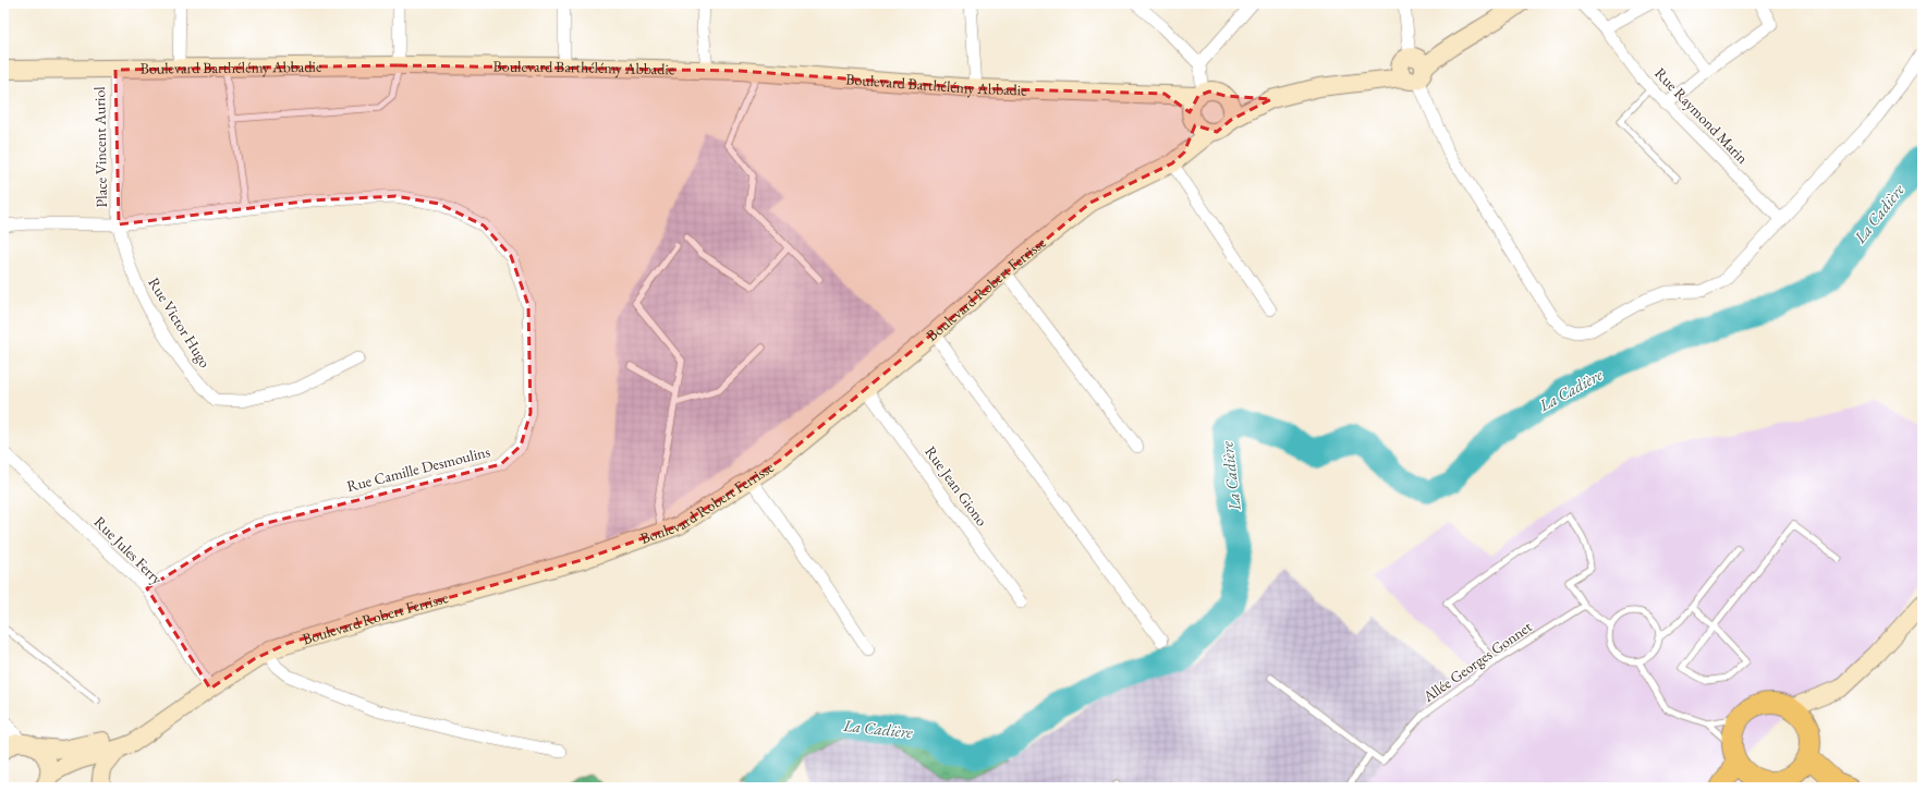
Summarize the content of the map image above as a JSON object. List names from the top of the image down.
{
  "streets": {
    "main road": ["Boulevard Barthélémy Abbadie", "Boulevard Robert Ferrisse"],
    "street": [
      "Rue Raymond Marin",
      "Place Vincent Auriol",
      "Rue Victor Hugo",
      "Rue Camille Desmoulins",
      "Rue Jean Giono",
      "Rue Jules Ferry"
    ],
    "lane": ["Allée Georges Gonnet"]
  },
  "crossings": [
    ["Boulevard Barthélémy Abbadie", "Place Vincent Auriol"],
    ["Boulevard Barthélémy Abbadie", "Boulevard Robert Ferrisse"],
    ["Place Vincent Auriol", "Rue Victor Hugo"],
    ["Place Vincent Auriol", "Rue Camille Desmoulins"],
    ["Boulevard Robert Ferrisse", "Rue Jean Giono"],
    ["Boulevard Robert Ferrisse", "Rue Jules Ferry"],
    ["Rue Victor Hugo", "Rue Camille Desmoulins"],
    ["Rue Camille Desmoulins", "Rue Jules Ferry"]
  ],
  "water": ["La Cadière"]
}
